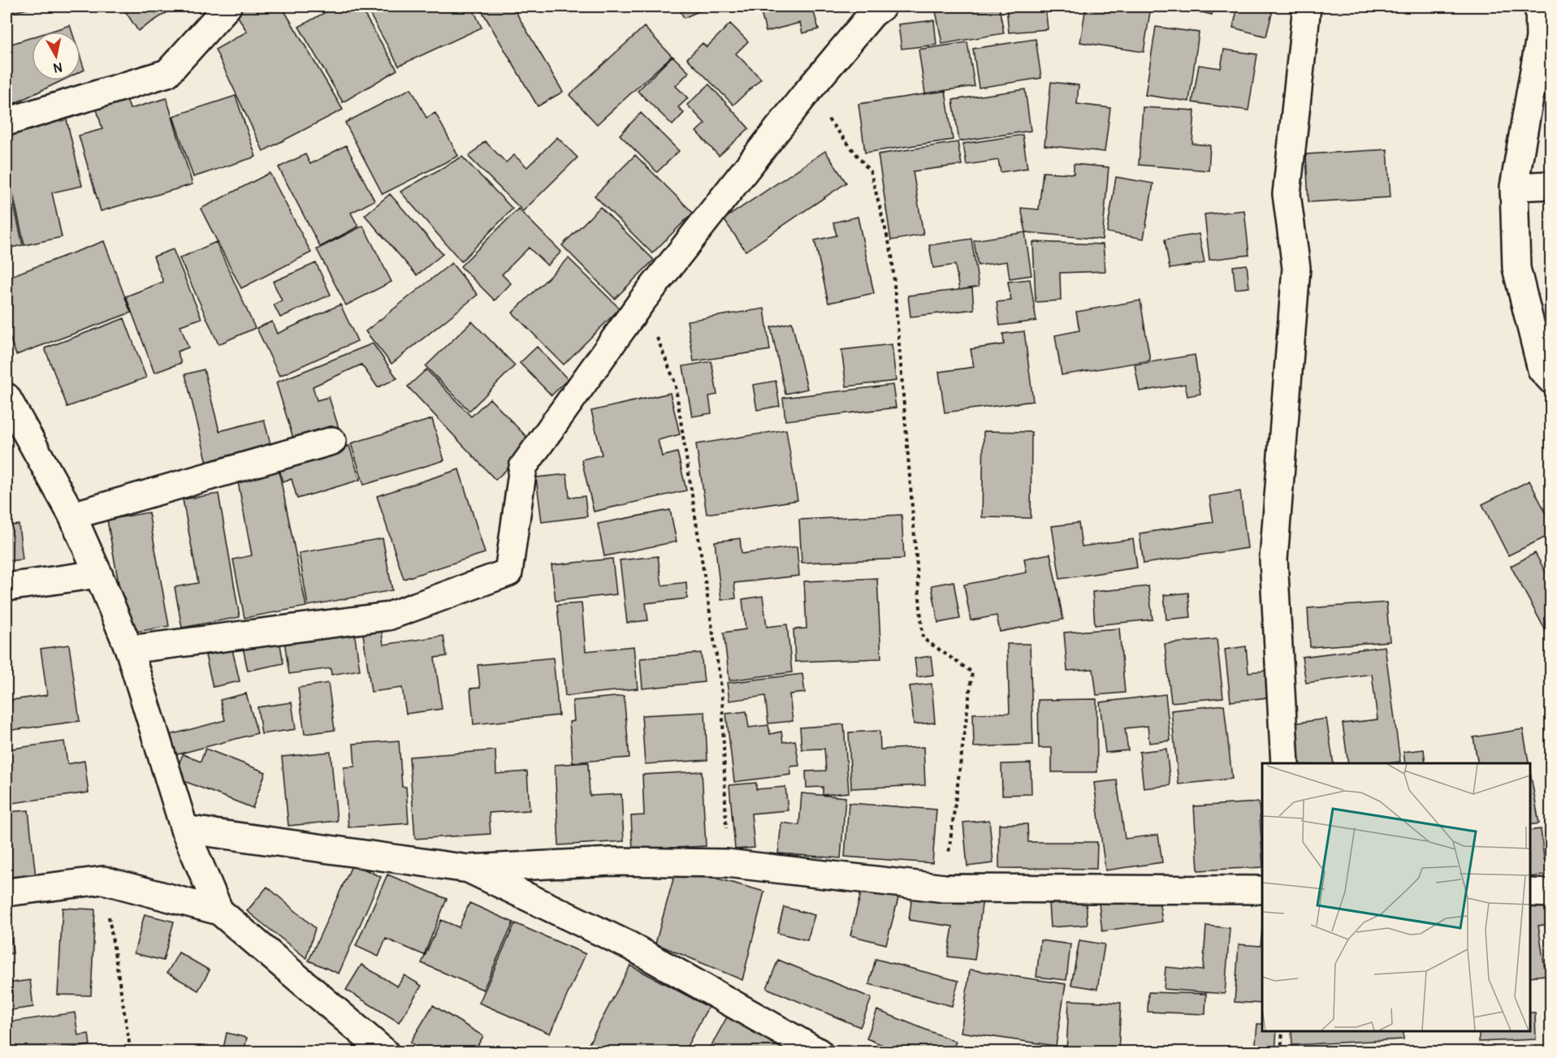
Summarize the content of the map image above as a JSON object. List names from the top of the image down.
{
  "north": "bottom"
}
